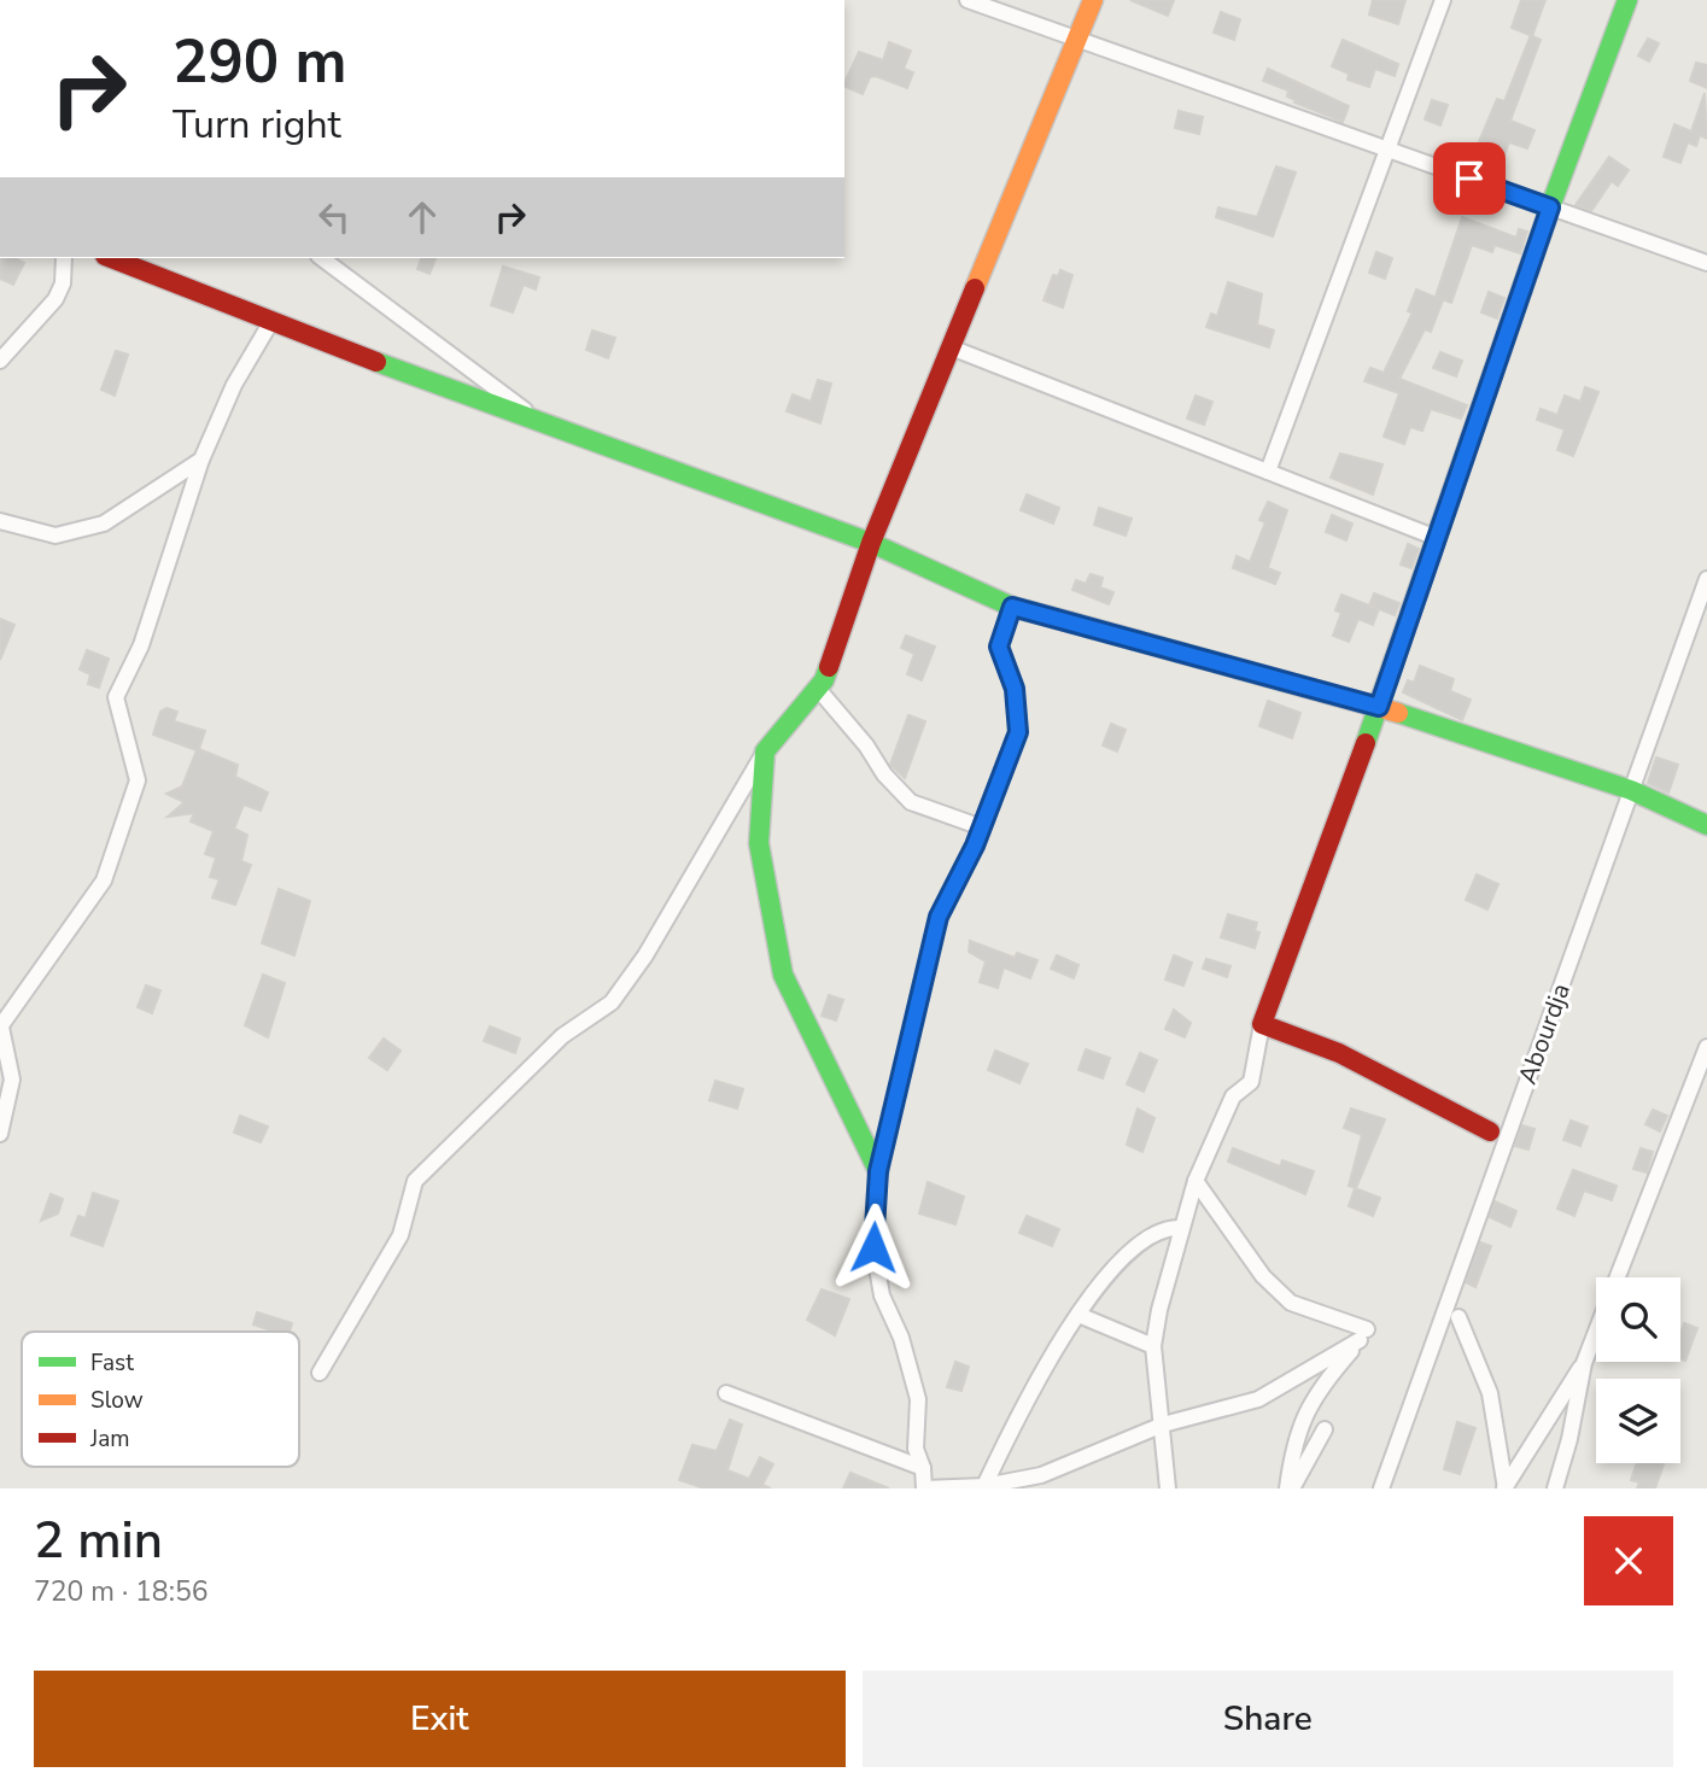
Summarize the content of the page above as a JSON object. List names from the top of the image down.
{
  "streets": {
    "street": ["Abourdja"]
  },
  "legend": ["Fast", "Slow", "Jam"],
  "page": {
    "turn": ["290 m", "Turn right"],
    "heading": ["2 min", "720 m · 18:56"],
    "buttons": ["Exit", "Share"]
  }
}
